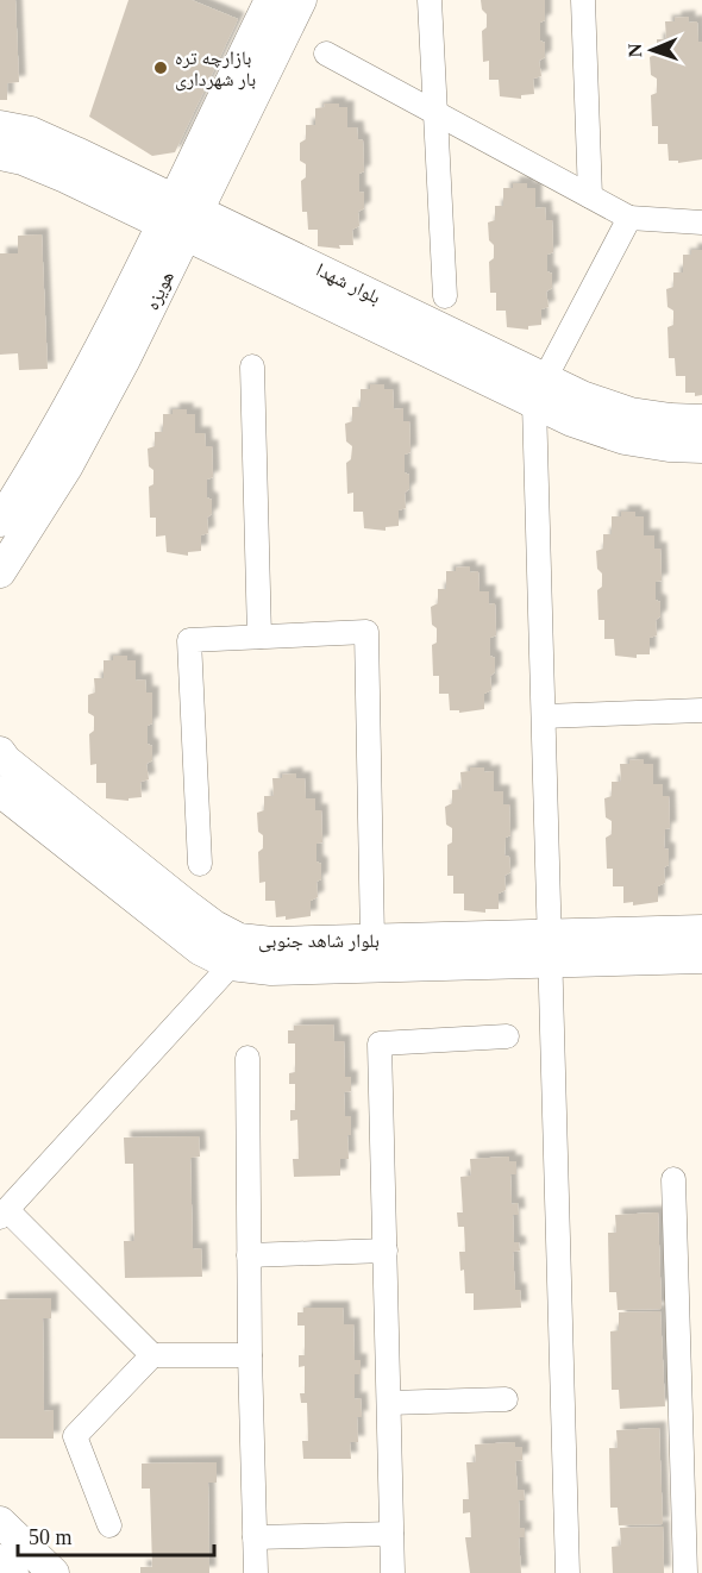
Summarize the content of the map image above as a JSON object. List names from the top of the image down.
{
  "streets": {
    "street": ["بلوار شهدا", "هویزه", "بلوار شاهد جنوبی"]
  },
  "crossings": [
    ["بلوار شهدا", "هویزه"]
  ],
  "places": ["بازارچه تره بار شهرداری"],
  "scale_bar": "50 m",
  "north": "left"
}
